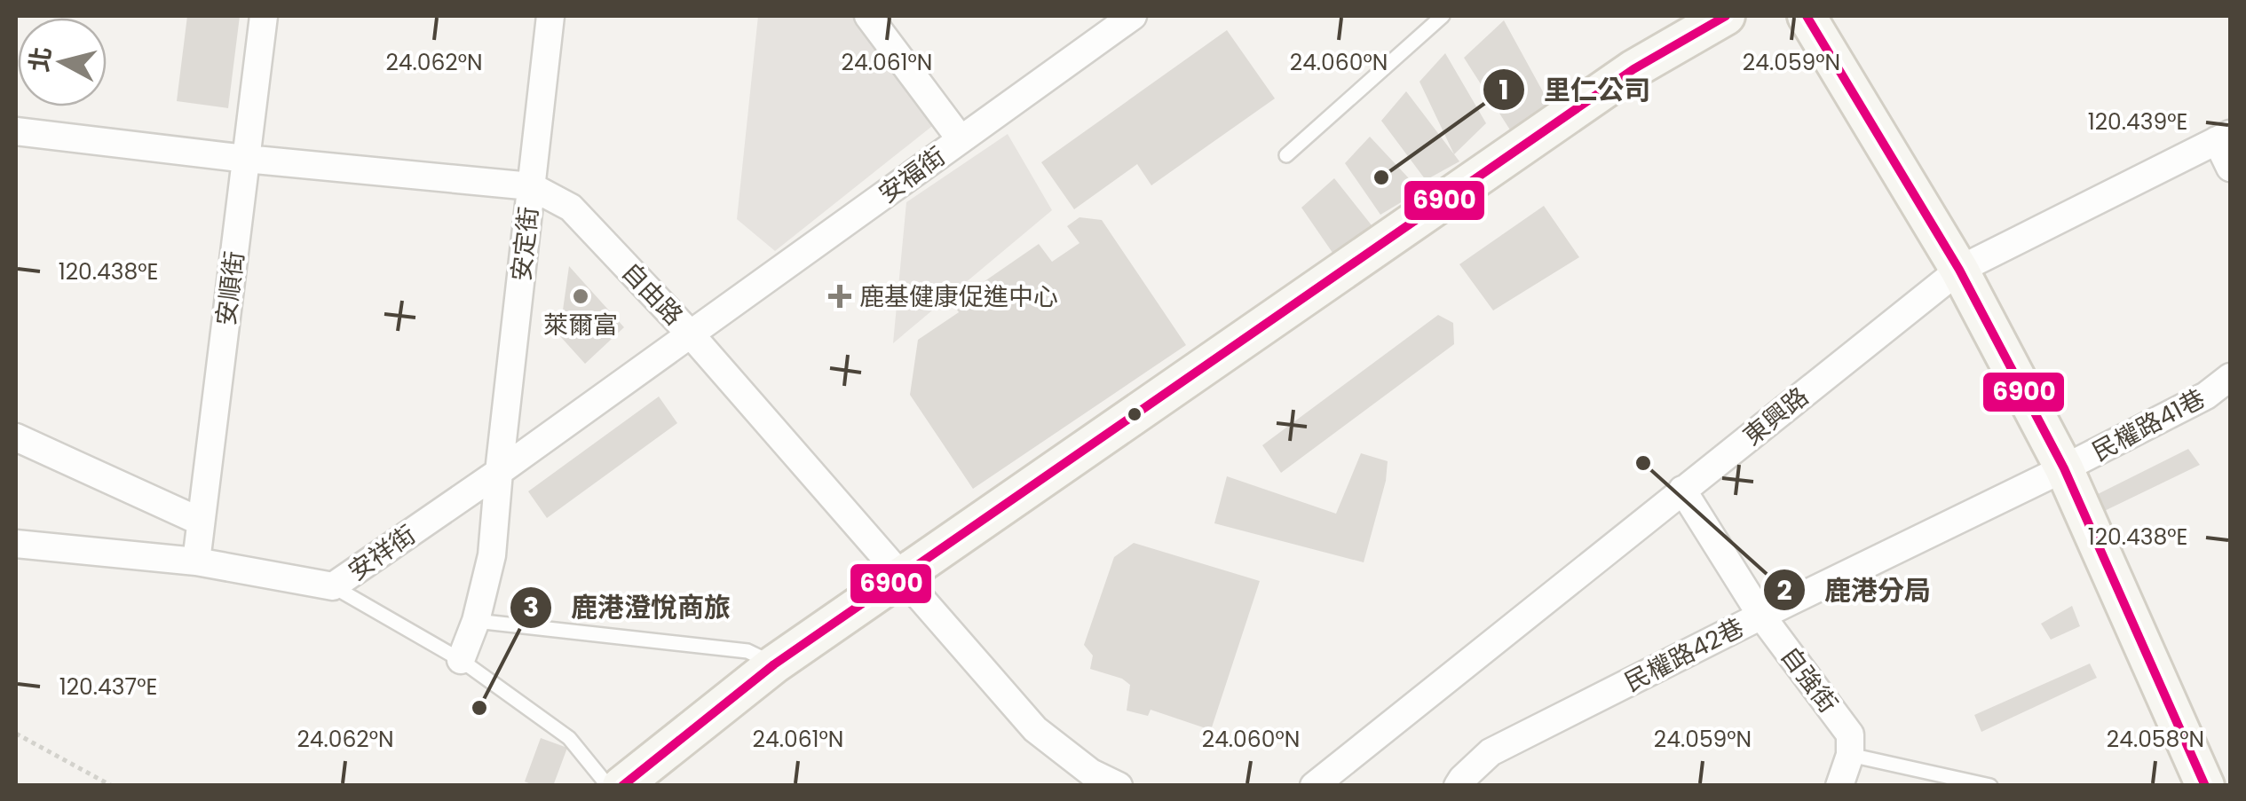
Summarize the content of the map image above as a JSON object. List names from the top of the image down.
{
  "streets": {
    "street": [
      "安福街",
      "安定街",
      "安順街",
      "自由路",
      "東興路",
      "民權路41巷",
      "安祥街",
      "民權路42巷",
      "自強街"
    ]
  },
  "crossings": [
    ["安福街", "自由路"],
    ["安福街", "安祥街"],
    ["安定街", "自由路"],
    ["安定街", "安祥街"],
    ["安順街", "自由路"],
    ["安順街", "安祥街"],
    ["自由路", "安祥街"],
    ["東興路", "自強街"],
    ["民權路41巷", "民權路42巷"],
    ["民權路42巷", "自強街"]
  ],
  "places": {
    "other": [
      "里仁公司",
      "萊爾富",
      "鹿港分局",
      "鹿港澄悅商旅"
    ],
    "health": ["鹿基健康促進中心"]
  },
  "lines": ["transit line 6900"],
  "north": "left",
  "coordinates": [
    "24.062°N",
    "24.061°N",
    "24.060°N",
    "24.059°N",
    "120.439°E",
    "120.438°E",
    "120.437°E",
    "24.058°N"
  ]
}
